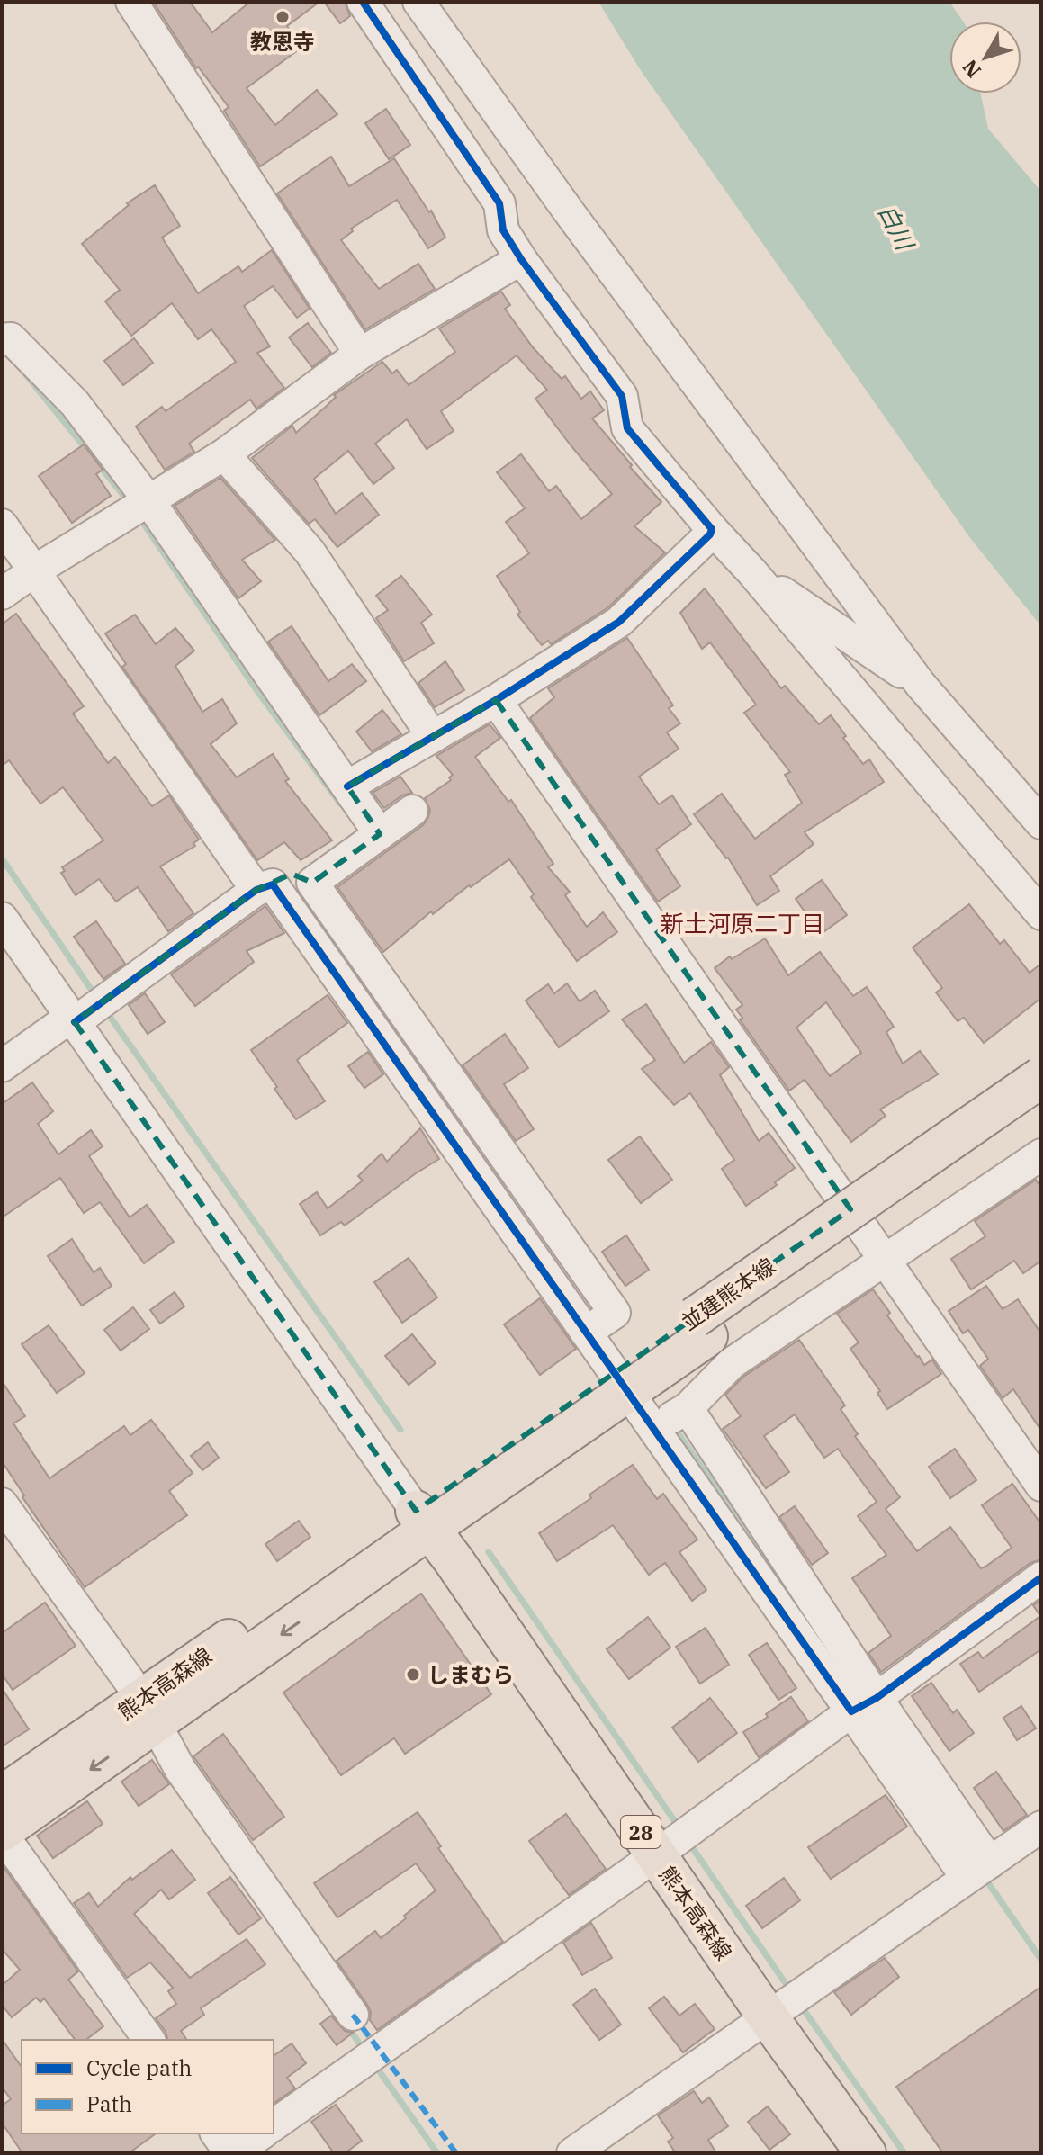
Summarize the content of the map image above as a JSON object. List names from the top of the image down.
{
  "streets": {
    "main road": ["並建熊本線", "熊本高森線", "28"]
  },
  "crossings": [
    ["並建熊本線", "熊本高森線"]
  ],
  "districts": ["新土河原二丁目"],
  "water": ["白川"],
  "places": ["教恩寺", "しまむら"],
  "legend": ["Cycle path", "Path"],
  "north": "bottom left"
}
